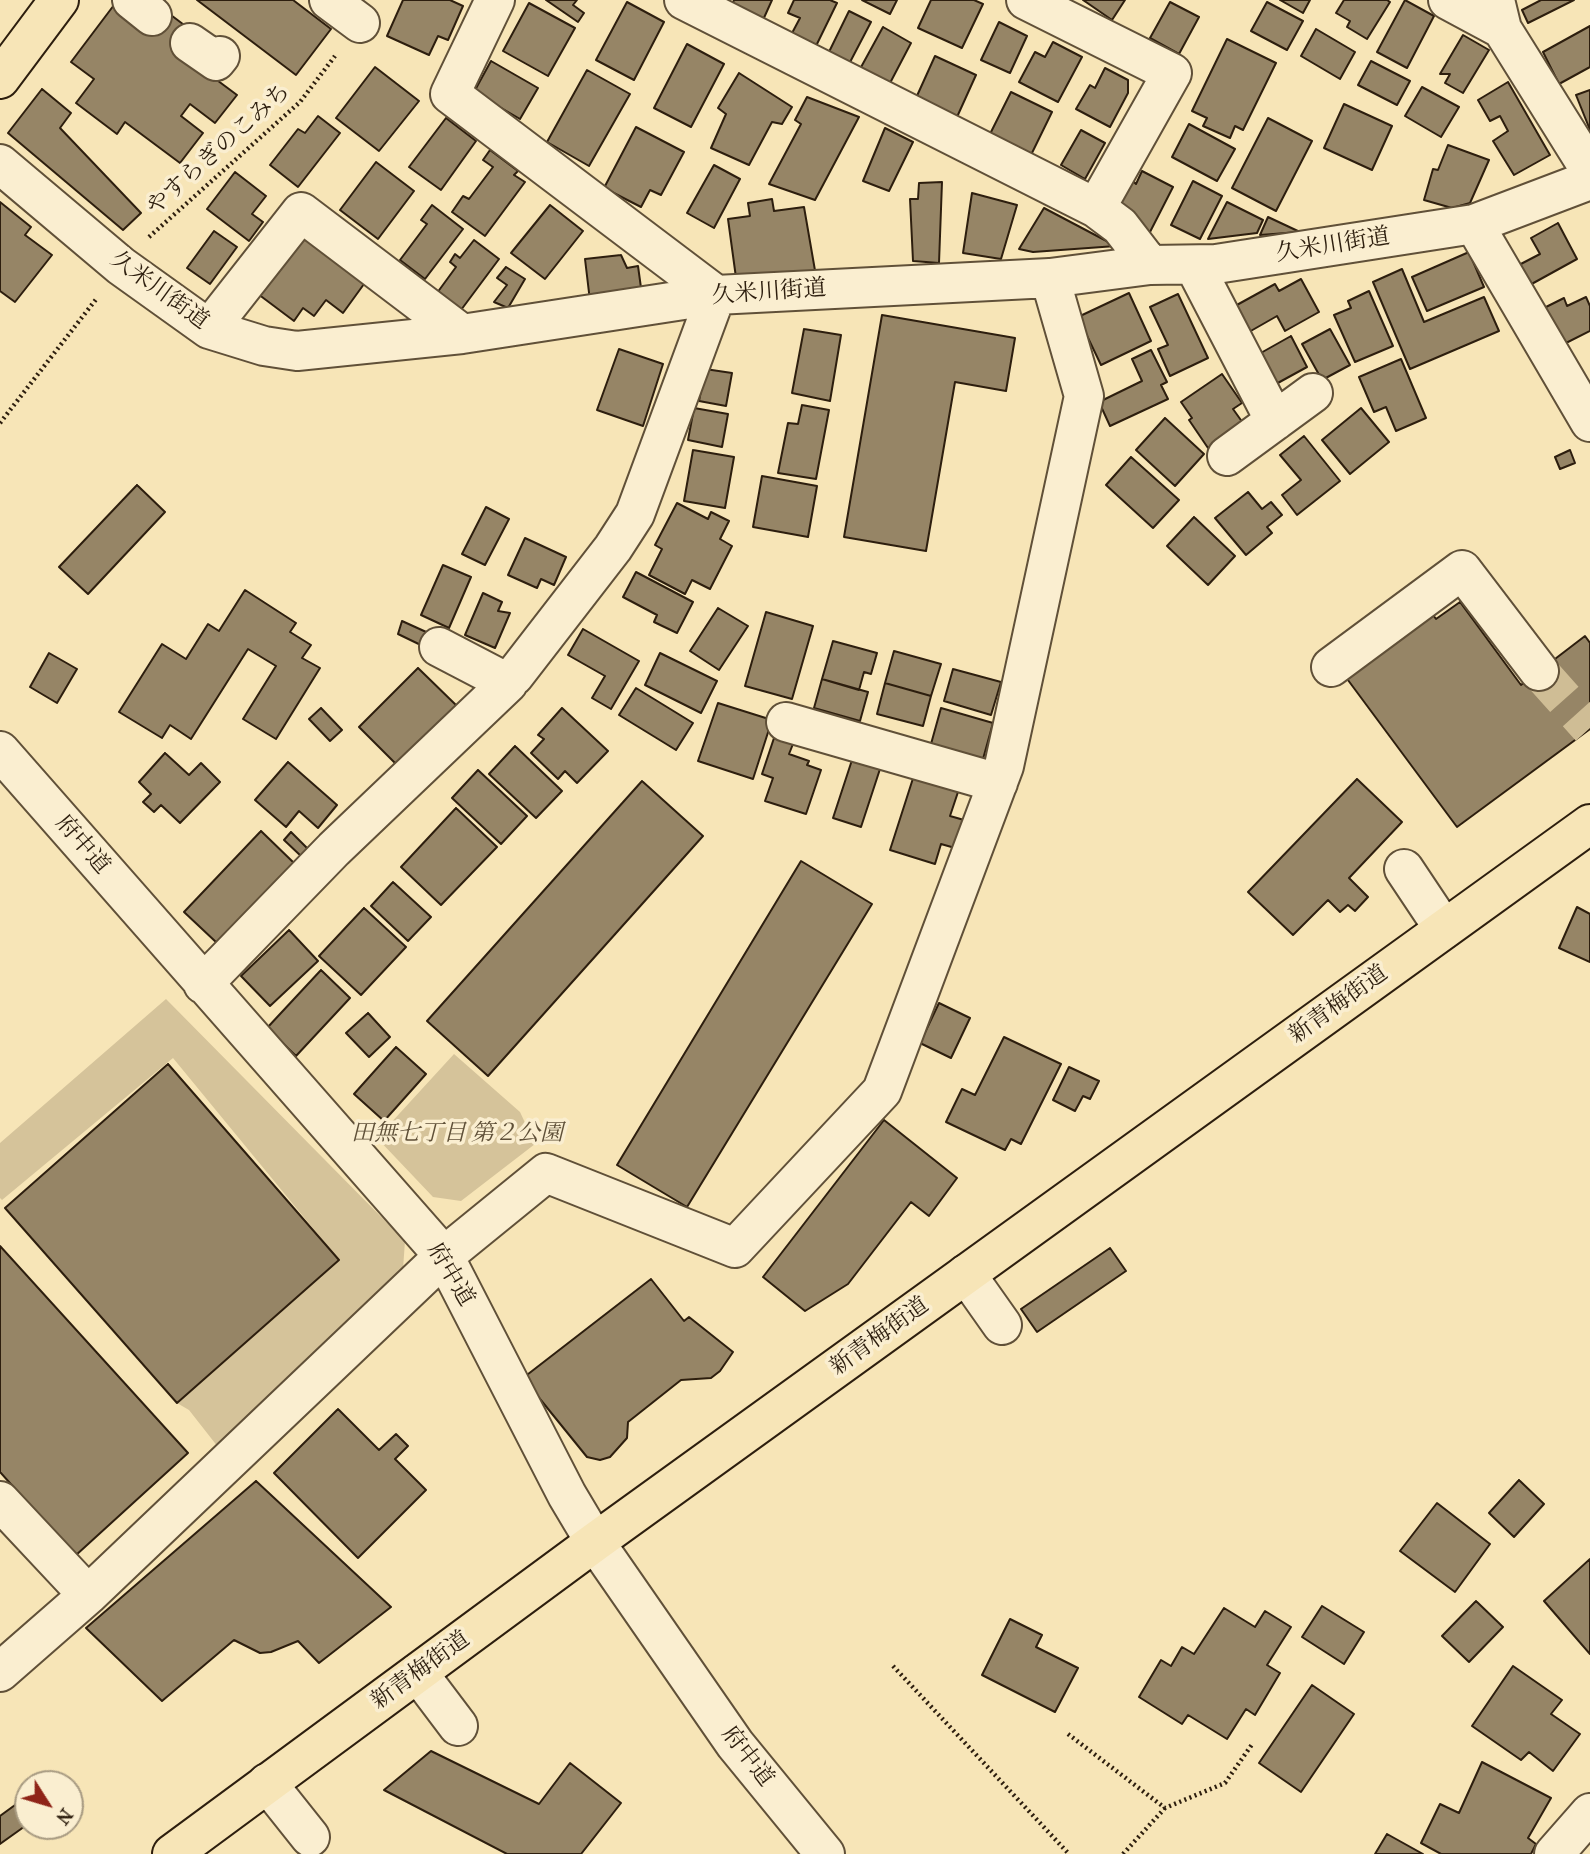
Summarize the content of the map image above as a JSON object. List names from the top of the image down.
{
  "streets": {
    "main road": ["新青梅街道"],
    "street": ["久米川街道", "府中道"],
    "path": ["やすらぎのこみち"]
  },
  "crossings": [
    ["府中道", "新青梅街道"]
  ],
  "parks": ["田無七丁目 第２公園"],
  "north": "bottom right"
}
